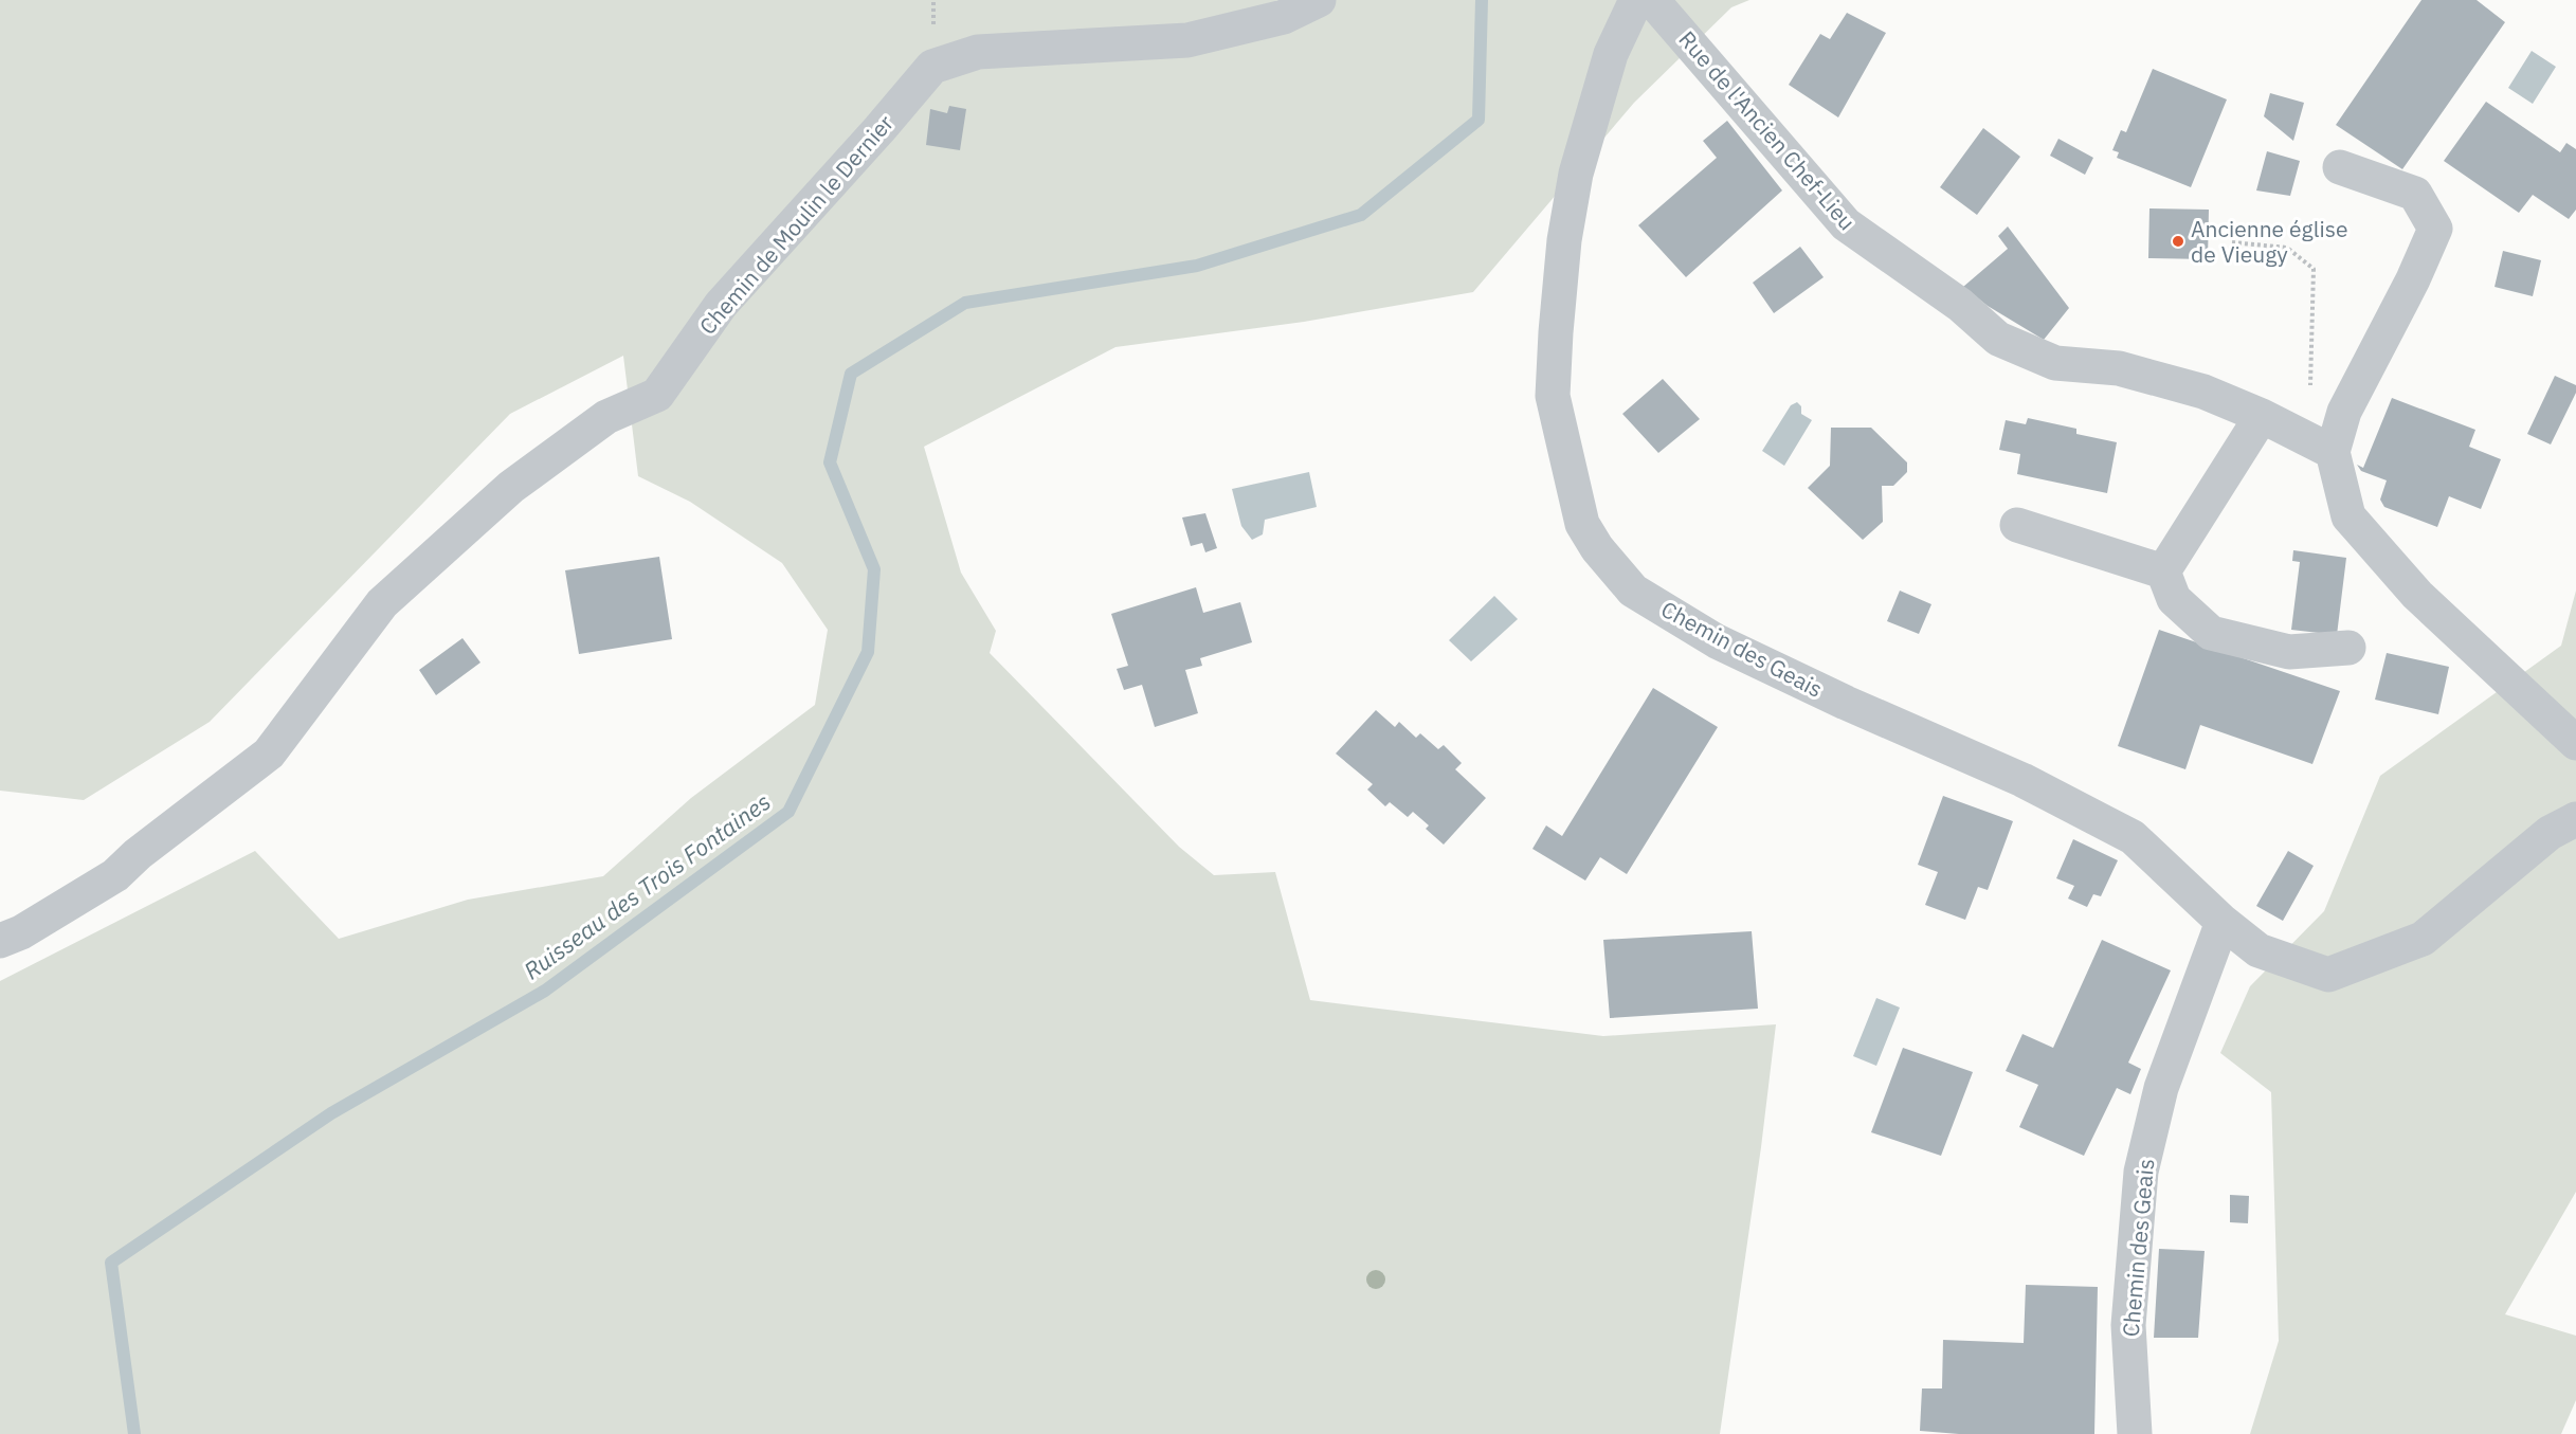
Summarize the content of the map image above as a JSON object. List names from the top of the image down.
{
  "streets": {
    "street": ["Rue de l'Ancien Chef-Lieu", "Chemin de Moulin le Dernier", "Chemin des Geais"]
  },
  "water": ["Ruisseau des Trois Fontaines"],
  "places": ["Ancienne église de Vieugy"]
}
